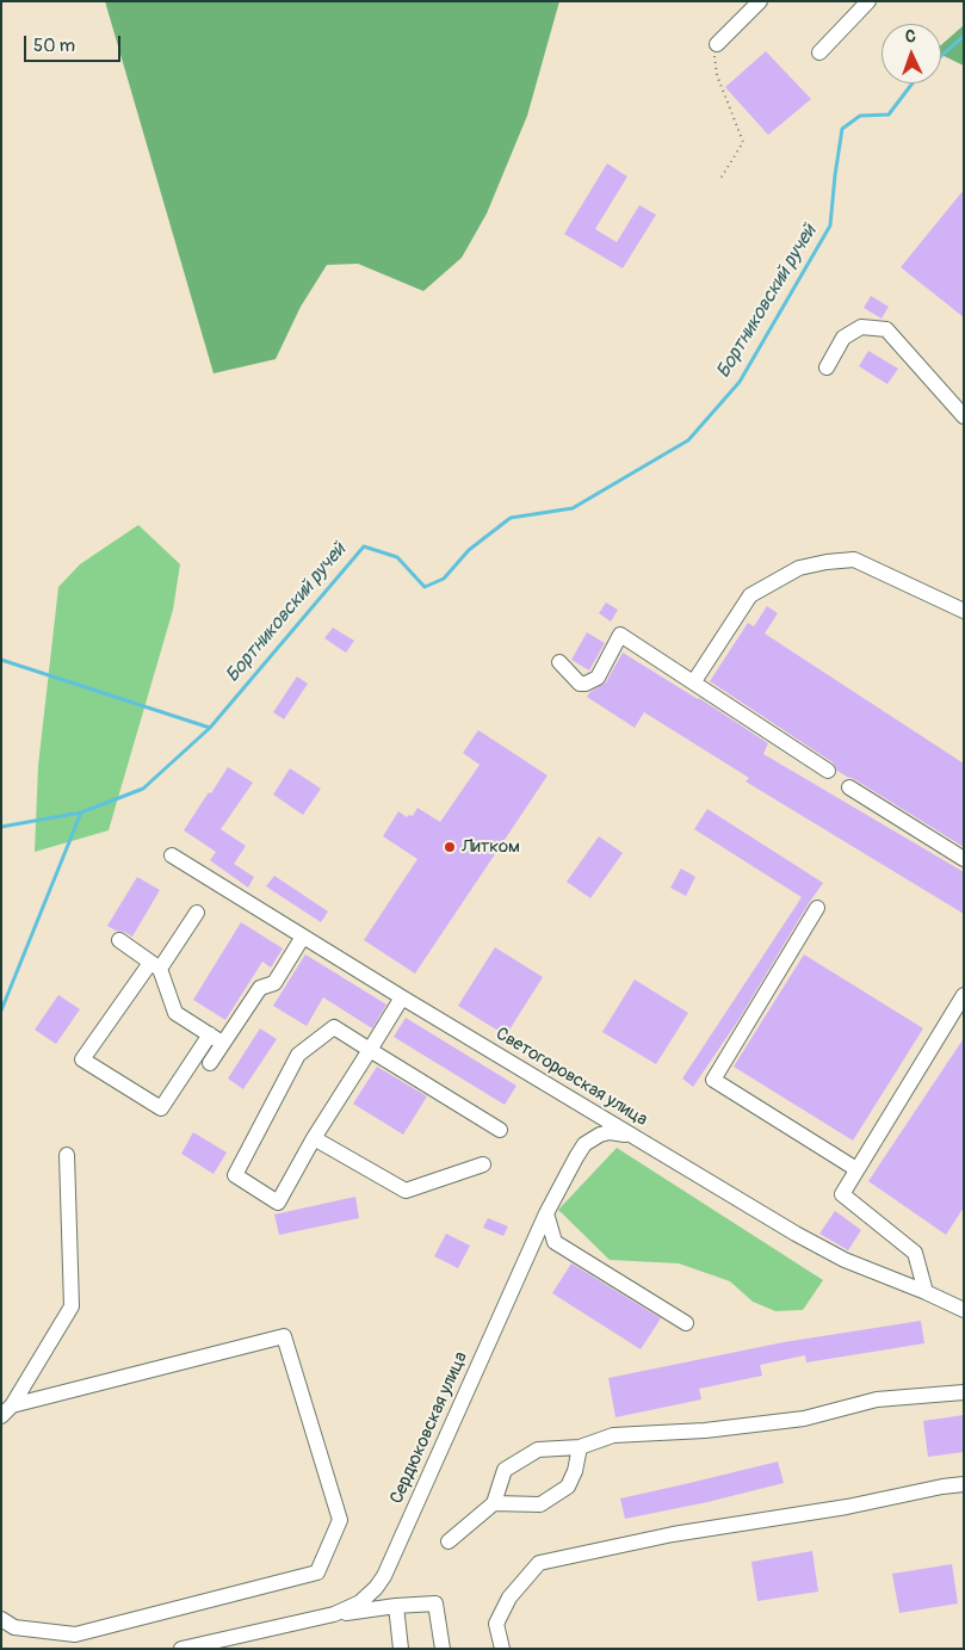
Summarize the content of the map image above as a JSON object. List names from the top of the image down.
{
  "streets": {
    "street": ["Светогоровская улица", "Сердюковская улица"]
  },
  "crossings": [
    ["Светогоровская улица", "Сердюковская улица"]
  ],
  "water": ["Бортниковский ручей"],
  "places": ["Литком"],
  "scale_bar": "50 m",
  "north": "top"
}
